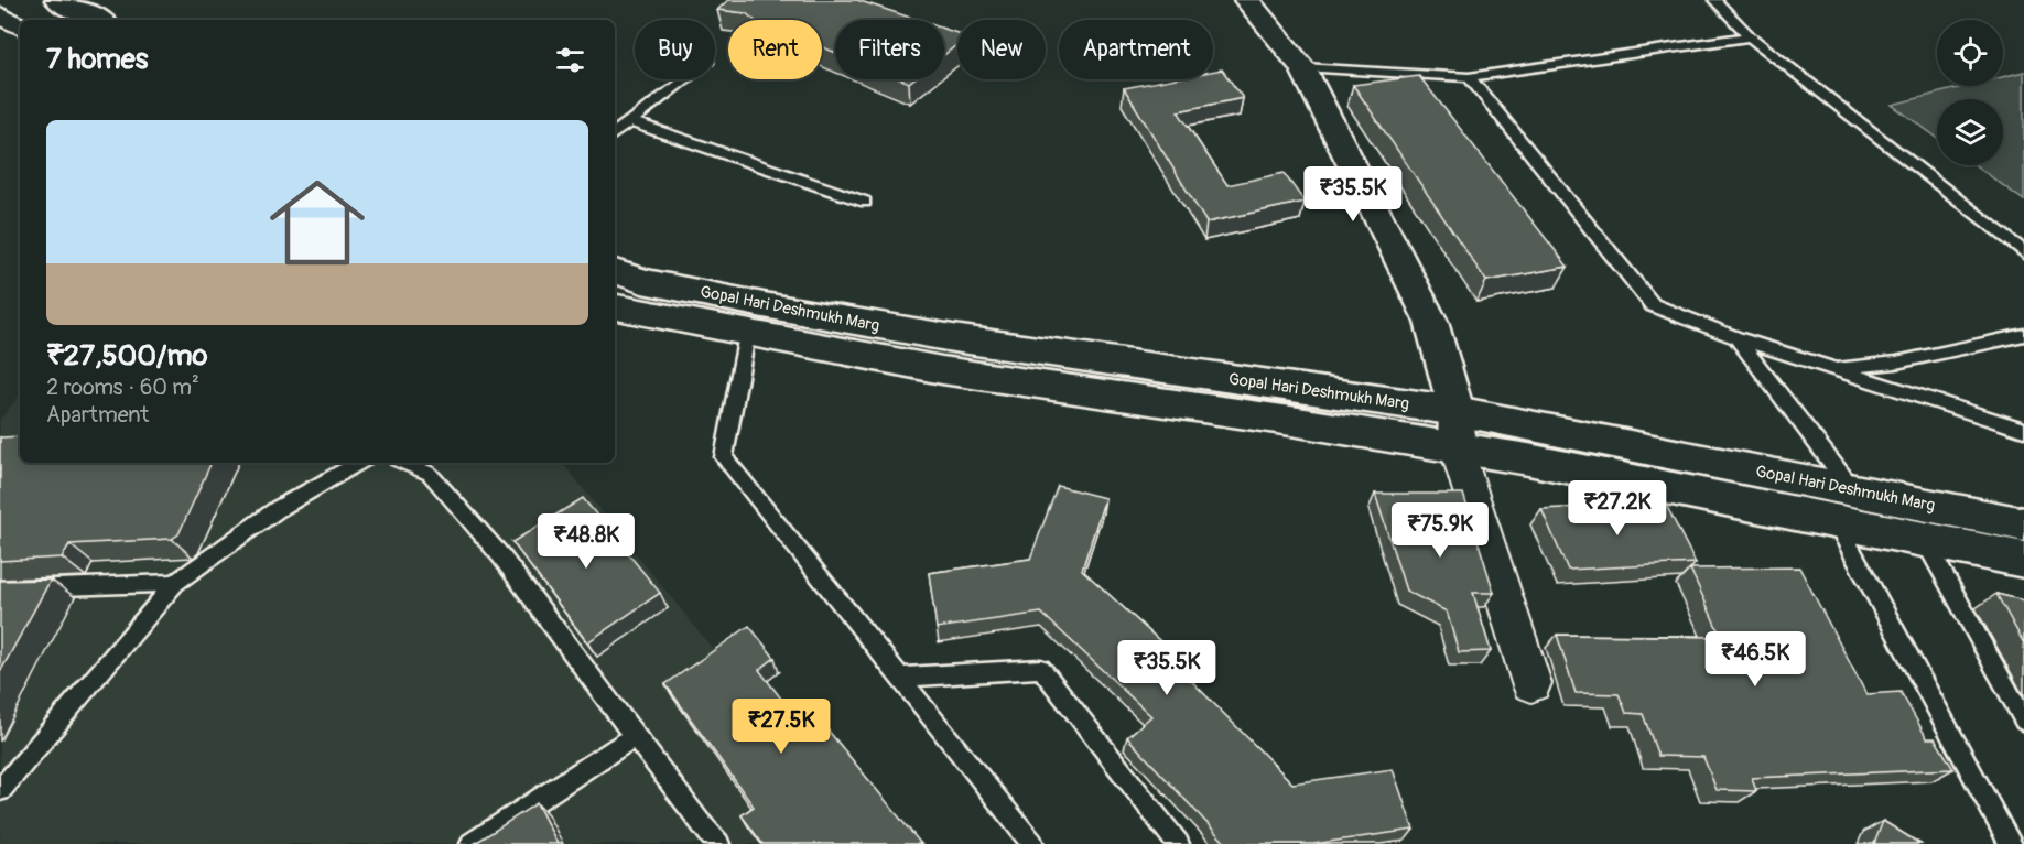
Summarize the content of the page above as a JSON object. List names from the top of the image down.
{
  "streets": {
    "main road": ["Gopal Hari Deshmukh Marg"]
  },
  "page": {
    "chip": [
      "Buy",
      "Rent",
      "Filters",
      "New",
      "Apartment"
    ],
    "heading": "7 homes",
    "list": [
      {
        "name": "₹27,500/mo",
        "note": "2 rooms · 60 m² · Apartment"
      }
    ],
    "price": [
      "₹35.5K",
      "₹27.2K",
      "₹75.9K",
      "₹48.8K",
      "₹46.5K",
      "₹35.5K",
      "₹27.5K"
    ]
  }
}
